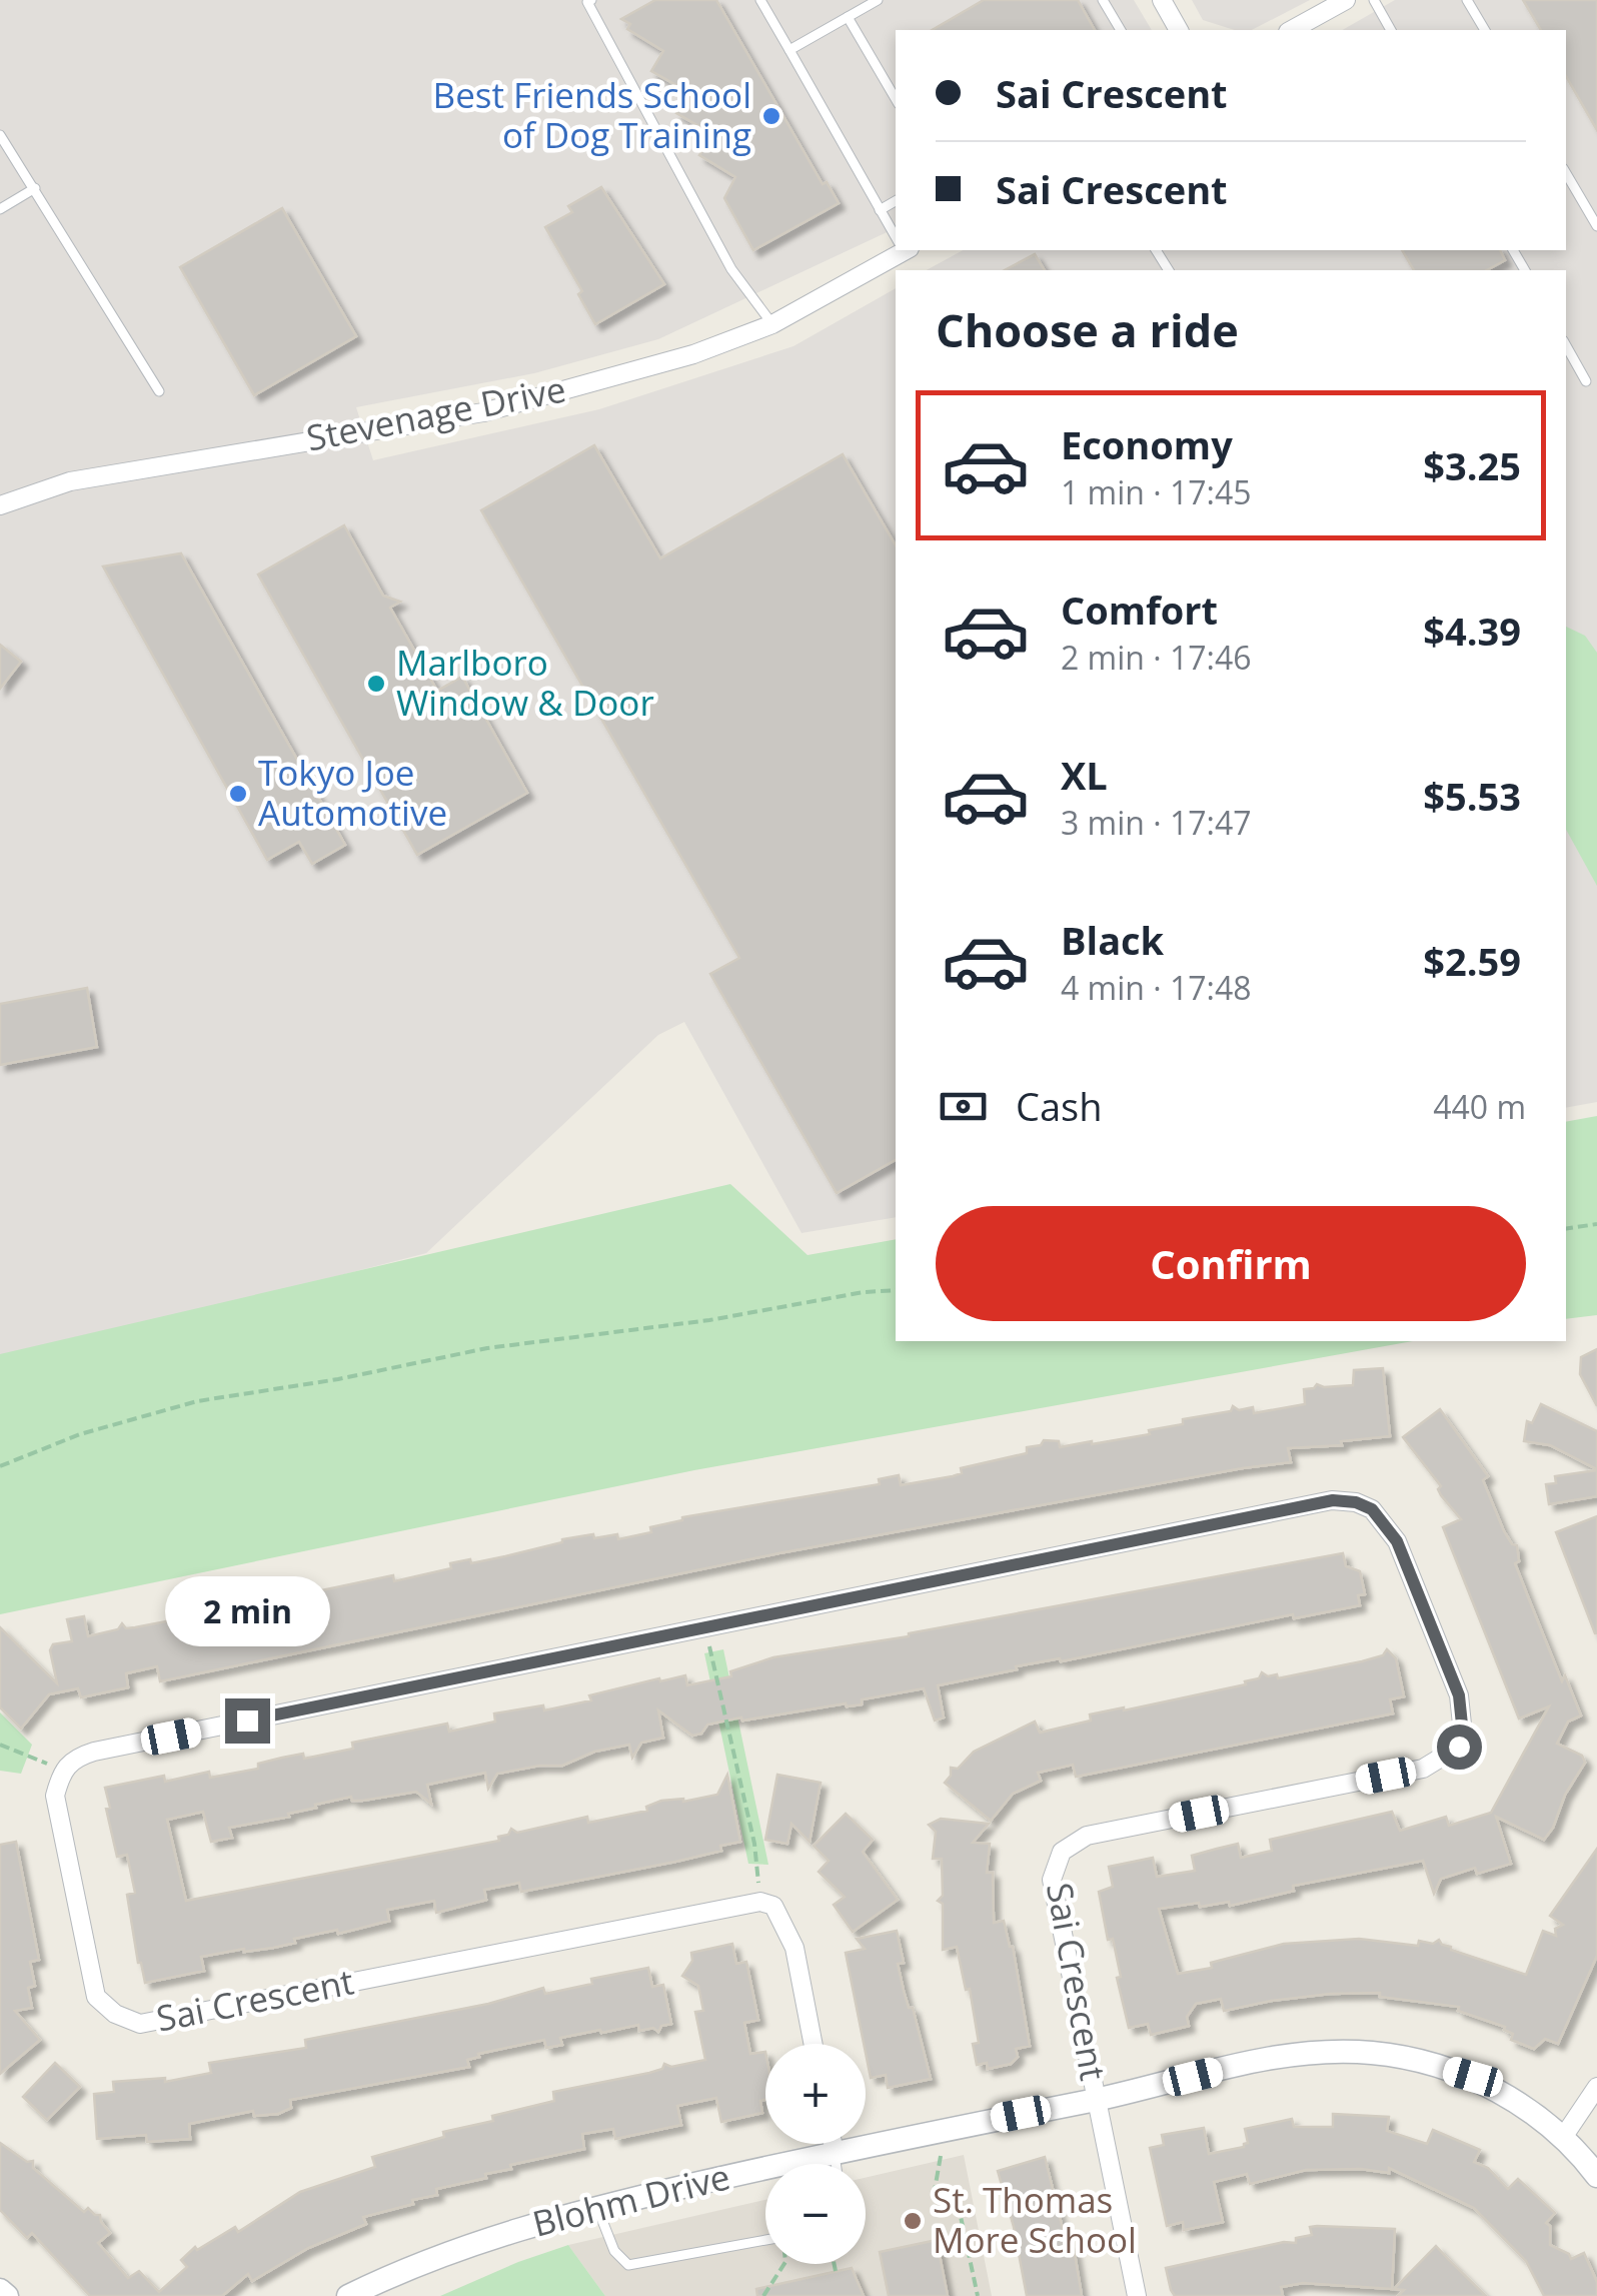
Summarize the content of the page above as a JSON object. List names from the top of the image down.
{
  "streets": {
    "street": ["Stevenage Drive", "Sai Crescent", "Blohm Drive"]
  },
  "crossings": [
    ["Sai Crescent", "Blohm Drive"]
  ],
  "places": [
    "Best Friends School of Dog Training",
    "Marlboro Window & Door",
    "Tokyo Joe Automotive",
    "St. Thomas More School"
  ],
  "page": {
    "banner": ["Sai Crescent", "Sai Crescent"],
    "heading": "Choose a ride",
    "list": [
      {
        "name": "Economy",
        "note": "1 min · 17:45",
        "value": "$3.25"
      },
      {
        "name": "Comfort",
        "note": "2 min · 17:46",
        "value": "$4.39"
      },
      {
        "name": "XL",
        "note": "3 min · 17:47",
        "value": "$5.53"
      },
      {
        "name": "Black",
        "note": "4 min · 17:48",
        "value": "$2.59"
      }
    ],
    "pay": ["Cash", "440 m"],
    "buttons": "Confirm",
    "bubble": "2 min",
    "map_buttons": ["+", "−"]
  }
}
